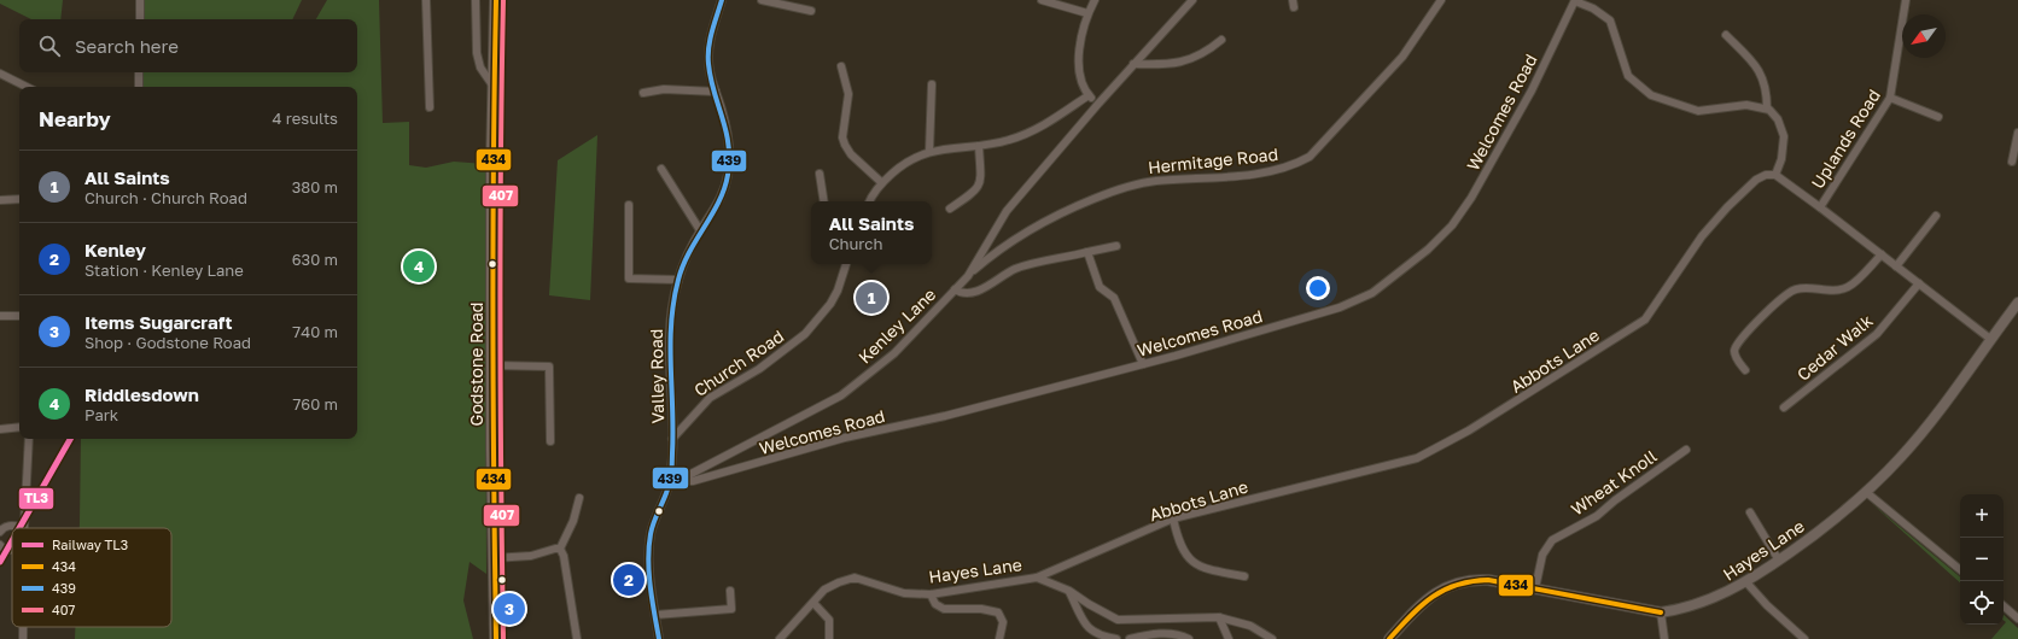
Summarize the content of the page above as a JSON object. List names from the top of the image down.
{
  "streets": {
    "highway": ["Godstone Road"],
    "street": [
      "Welcomes Road",
      "Uplands Road",
      "Hermitage Road",
      "Kenley Lane",
      "Cedar Walk",
      "Abbots Lane",
      "Church Road",
      "Valley Road",
      "Wheat Knoll",
      "Hayes Lane"
    ]
  },
  "crossings": [
    ["Welcomes Road", "Kenley Lane"],
    ["Hermitage Road", "Kenley Lane"],
    ["Kenley Lane", "Valley Road"],
    ["Abbots Lane", "Hayes Lane"],
    ["Church Road", "Valley Road"],
    ["Wheat Knoll", "Hayes Lane"]
  ],
  "lines": [
    "transit line 434",
    "transit line 439",
    "transit line 407",
    "rail line TL3"
  ],
  "legend": [
    "Railway TL3",
    "434",
    "439",
    "407"
  ],
  "north": "bottom left",
  "page": {
    "search": "Search here",
    "heading": ["Nearby", "4 results"],
    "list": [
      {
        "mark": "1",
        "name": "All Saints",
        "note": "Church · Church Road",
        "value": "380 m"
      },
      {
        "mark": "2",
        "name": "Kenley",
        "note": "Station · Kenley Lane",
        "value": "630 m"
      },
      {
        "mark": "3",
        "name": "Items Sugarcraft",
        "note": "Shop · Godstone Road",
        "value": "740 m"
      },
      {
        "mark": "4",
        "name": "Riddlesdown",
        "note": "Park",
        "value": "760 m"
      }
    ],
    "popup": ["All Saints", "Church"],
    "pins": [
      "4",
      "1",
      "2",
      "3"
    ],
    "map_buttons": ["+", "−"]
  }
}
